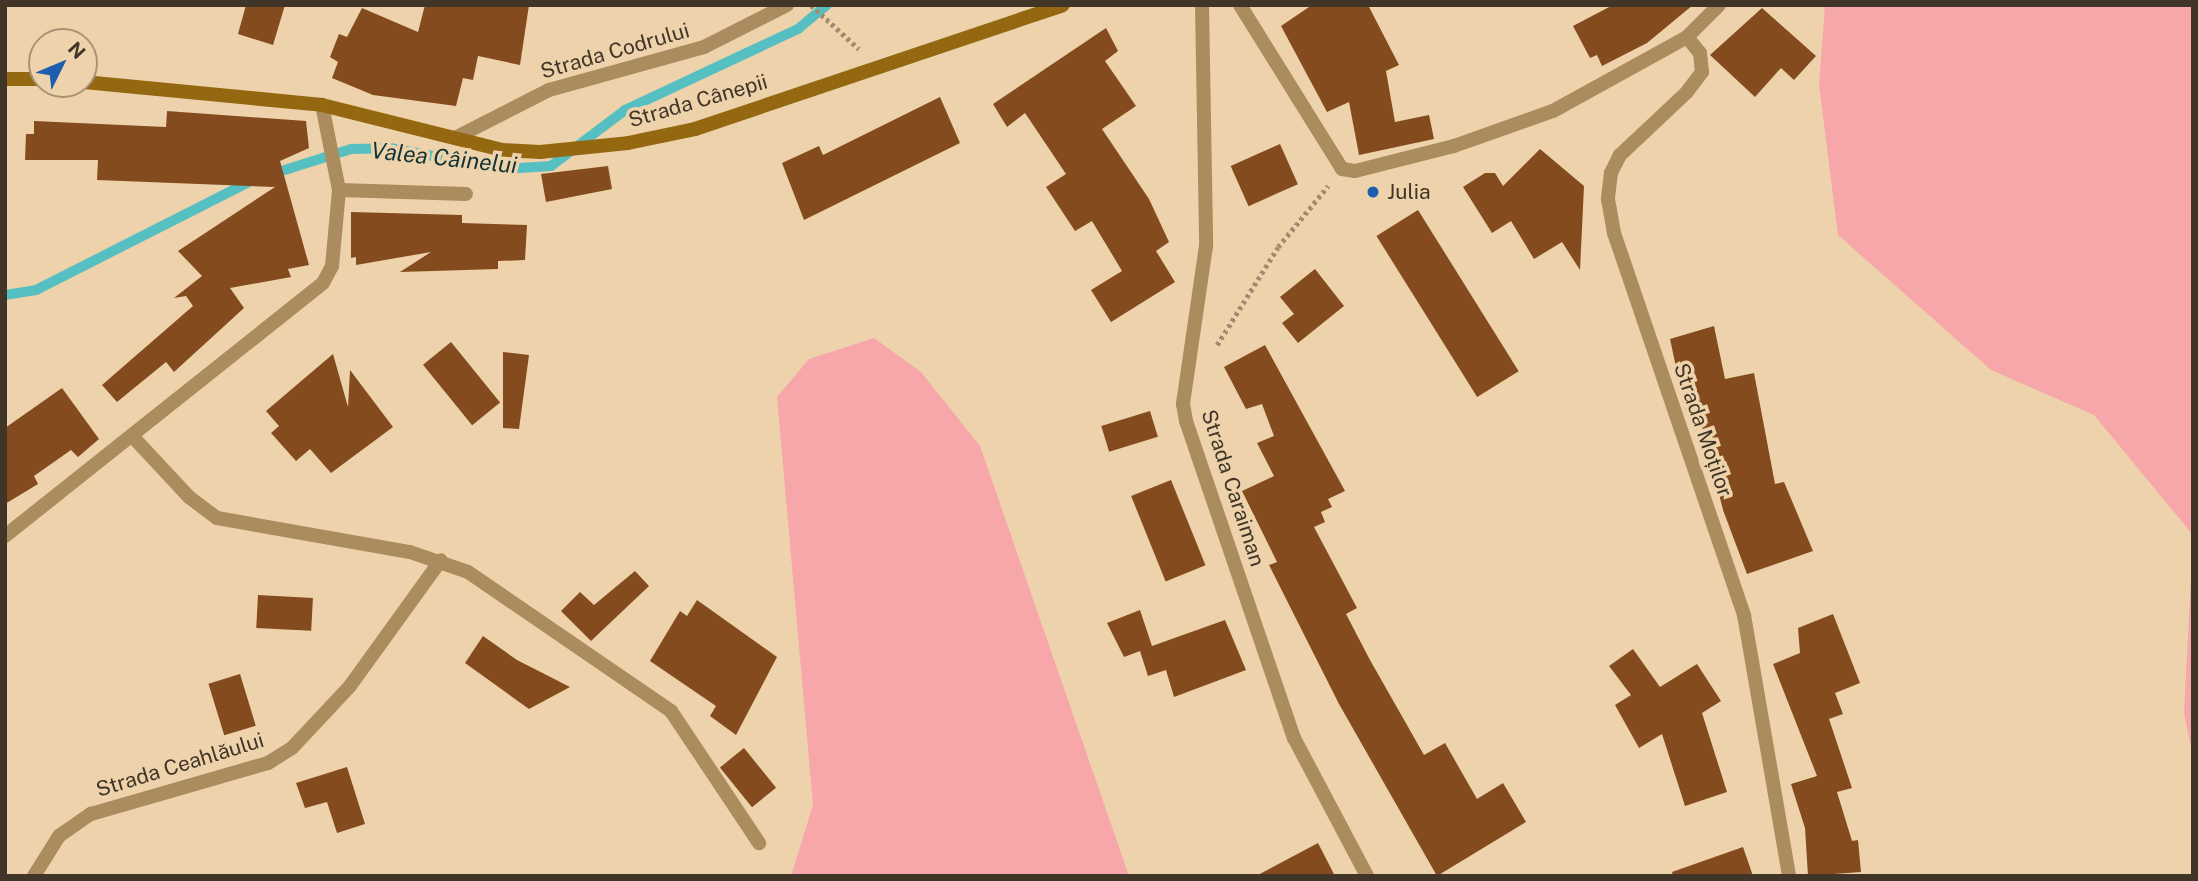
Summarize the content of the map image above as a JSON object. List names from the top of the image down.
{
  "streets": {
    "street": [
      "Strada Codrului",
      "Strada Cânepii",
      "Strada Moților",
      "Strada Caraiman",
      "Strada Ceahlăului"
    ]
  },
  "crossings": [
    ["Strada Codrului", "Strada Cânepii"]
  ],
  "water": ["Valea Câinelui"],
  "places": ["Julia"],
  "north": "top right"
}
